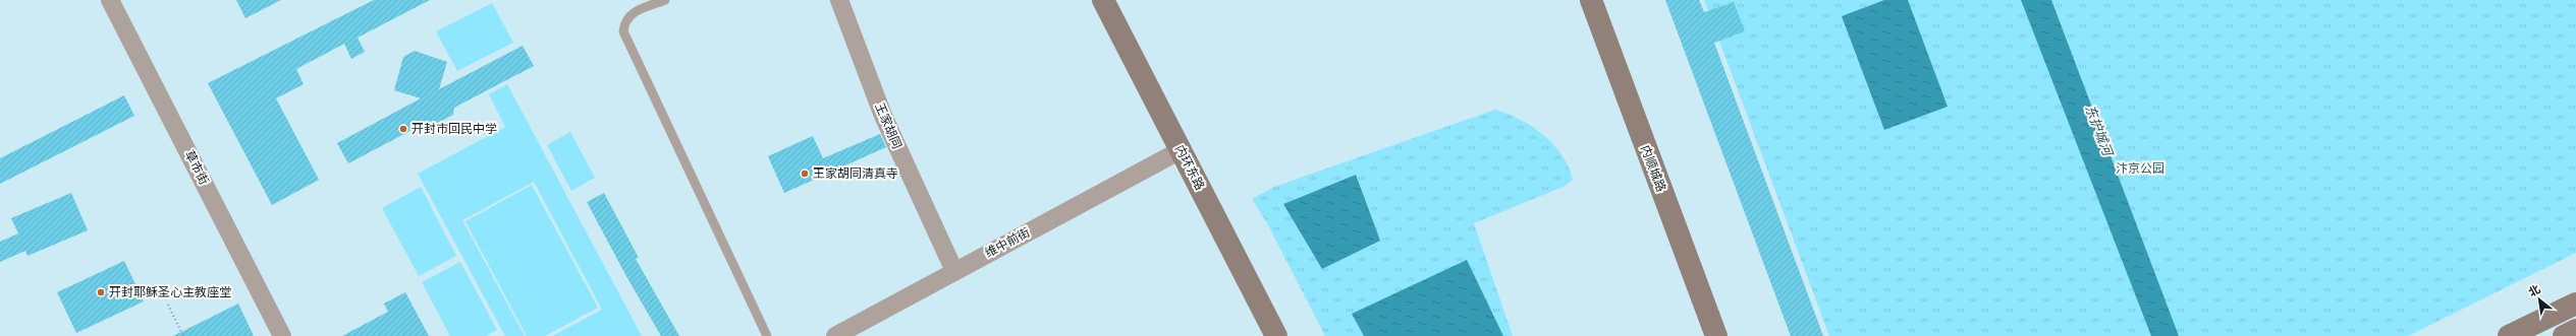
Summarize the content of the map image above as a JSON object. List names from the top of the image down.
{
  "streets": {
    "street": [
      "王家胡同",
      "草市街",
      "内环东路",
      "内顺城路",
      "维中前街"
    ]
  },
  "crossings": [
    ["王家胡同", "维中前街"],
    ["内环东路", "维中前街"]
  ],
  "water": ["东护城河"],
  "parks": ["汴京公园"],
  "places": ["开封市回民中学", "王家胡同清真寺", "开封耶稣圣心主教座堂"],
  "north": "top left"
}
